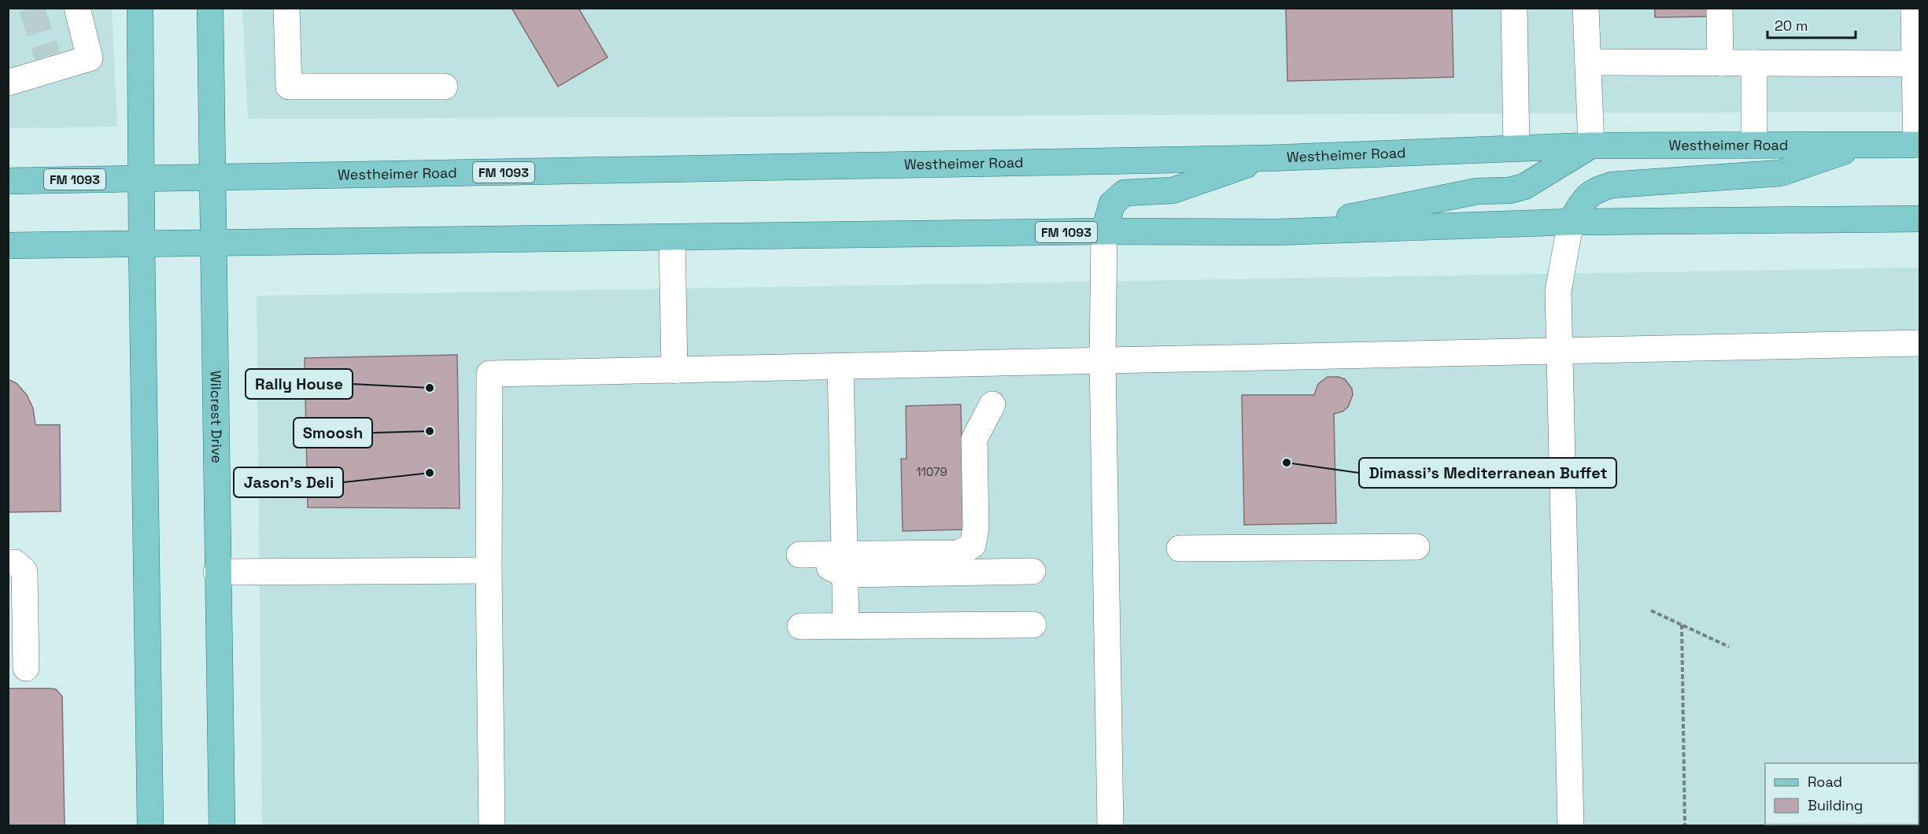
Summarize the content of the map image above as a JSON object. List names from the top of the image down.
{
  "streets": {
    "main road": ["Westheimer Road", "FM 1093", "Wilcrest Drive"]
  },
  "crossings": [
    ["Westheimer Road", "Wilcrest Drive"],
    ["FM 1093", "Wilcrest Drive"]
  ],
  "places": [
    "Rally House",
    "Smoosh",
    "Dimassi's Mediterranean Buffet",
    "Jason's Deli"
  ],
  "house_numbers": ["11079"],
  "legend": ["Road", "Building"],
  "scale_bar": "20 m"
}
